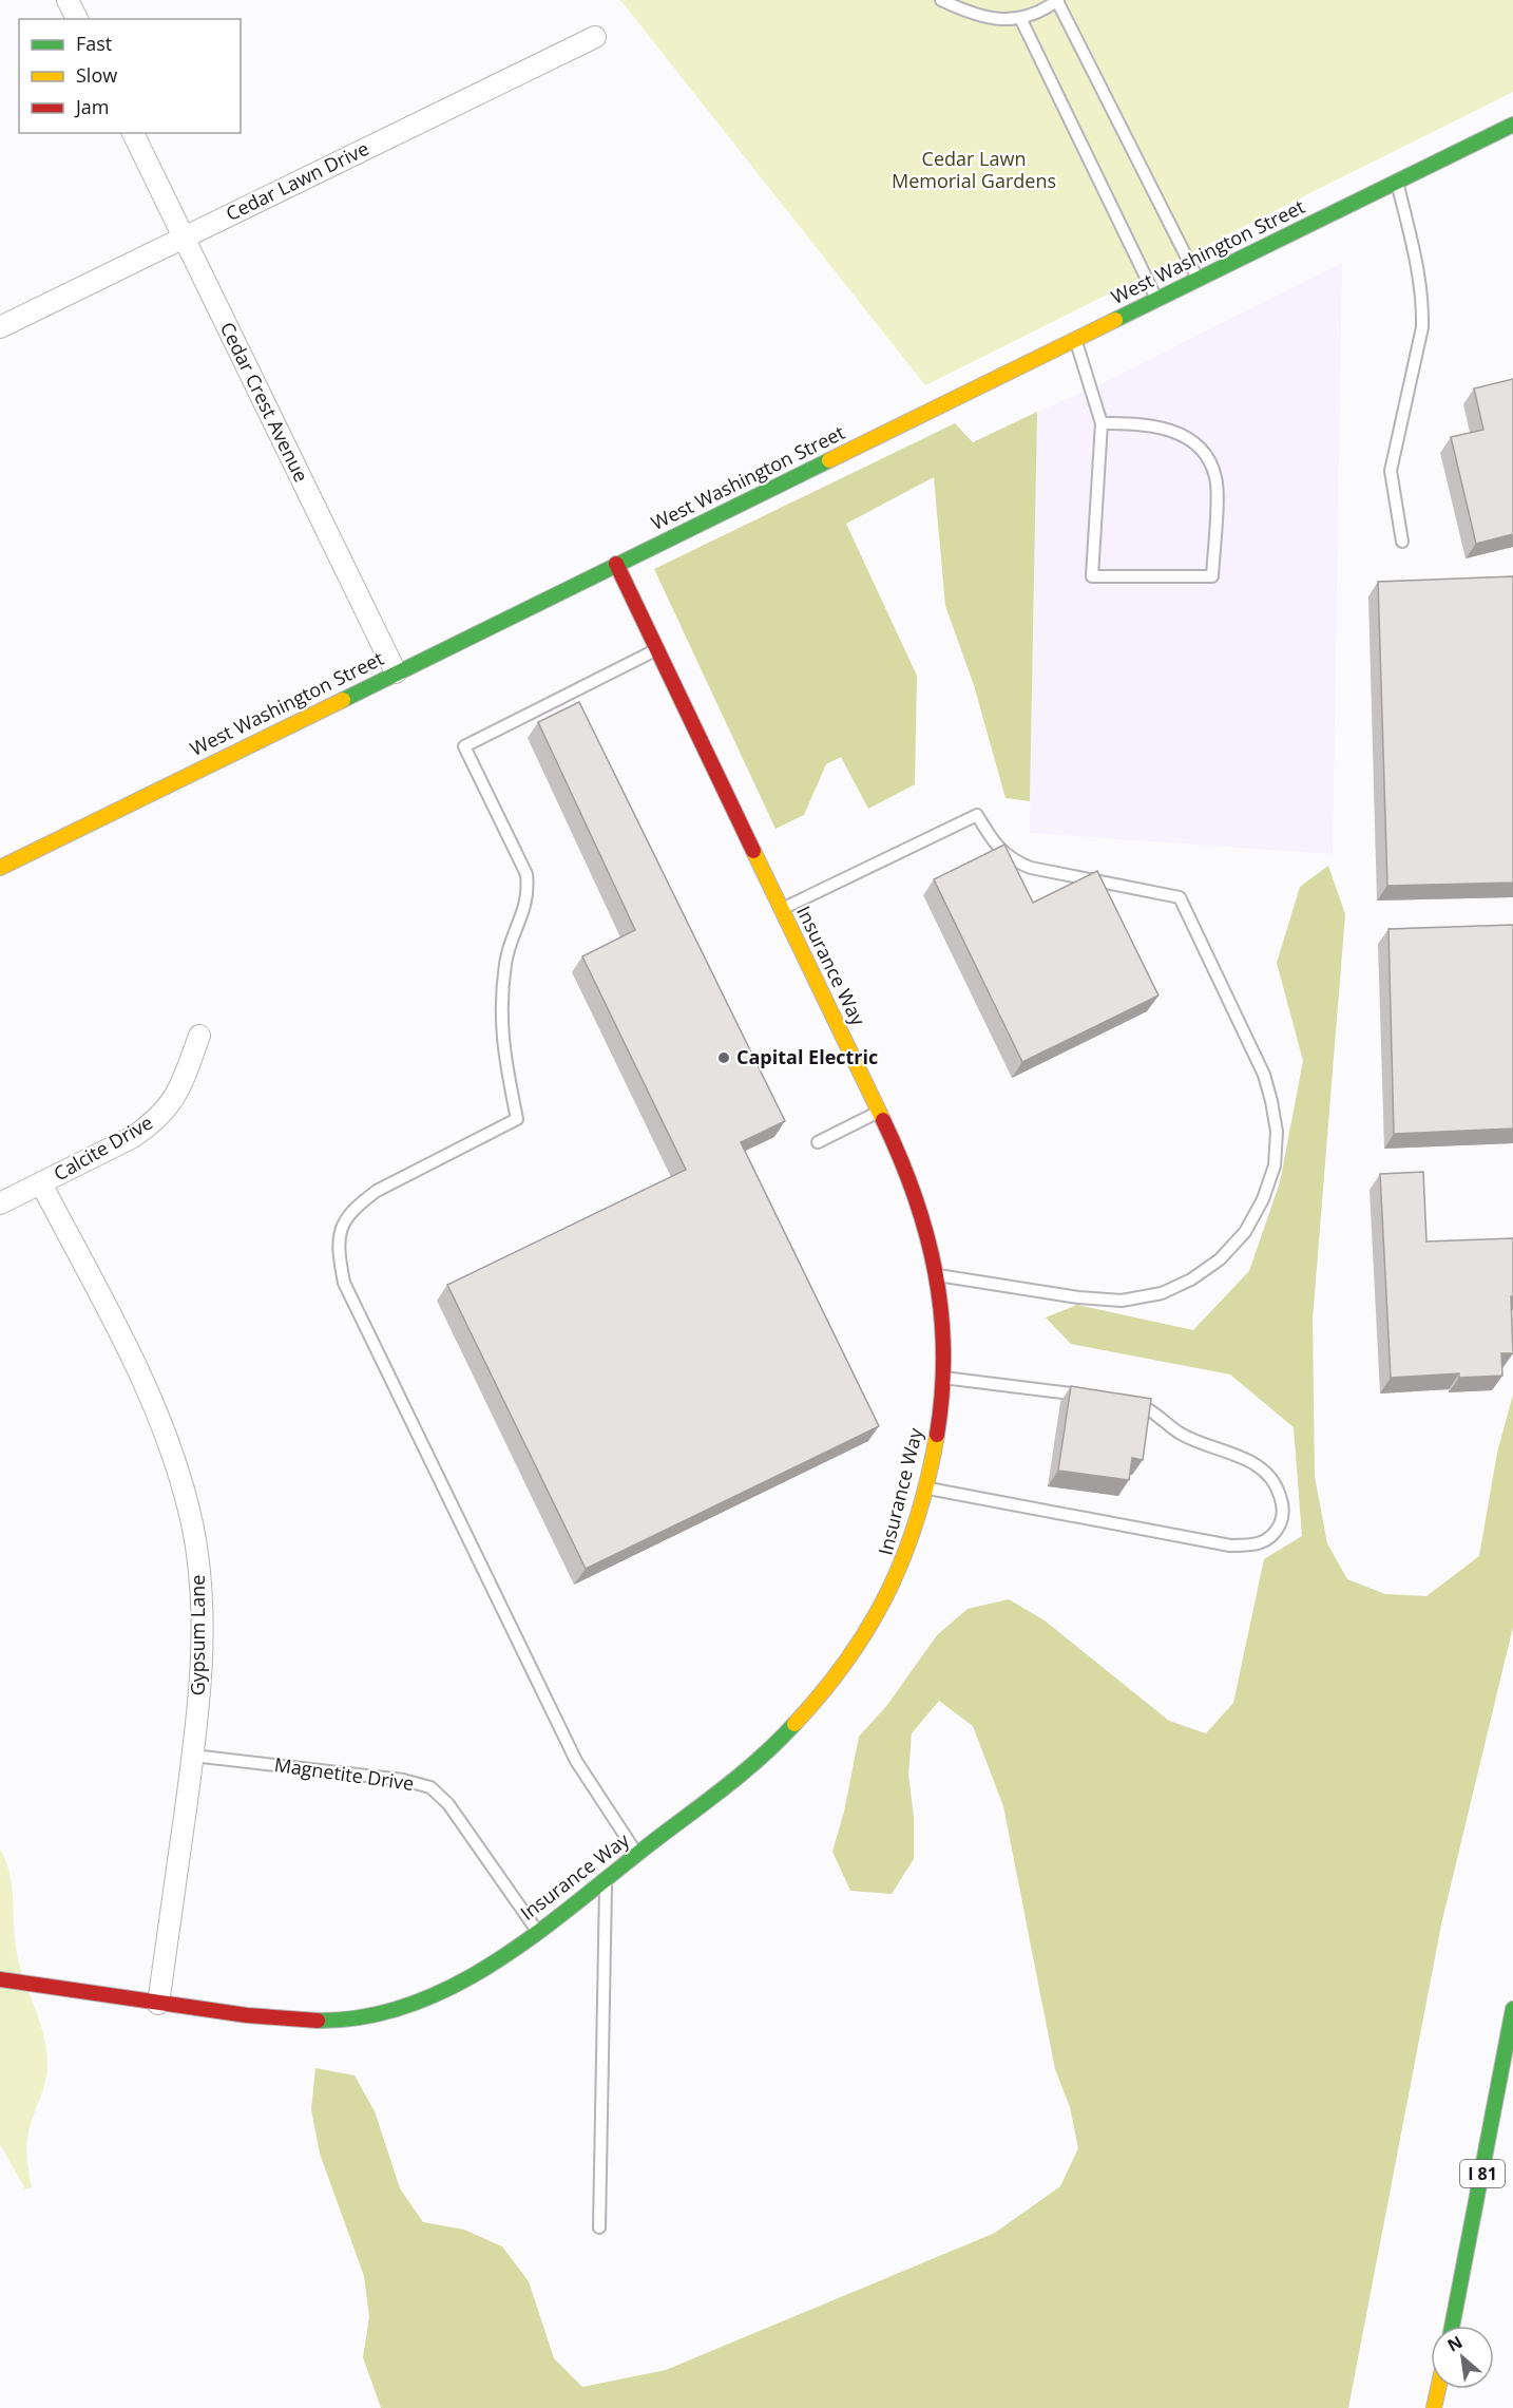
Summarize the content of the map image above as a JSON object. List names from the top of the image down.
{
  "streets": {
    "main road": ["West Washington Street", "Insurance Way", "I 81"],
    "street": [
      "Cedar Lawn Drive",
      "Cedar Crest Avenue",
      "Calcite Drive",
      "Gypsum Lane"
    ],
    "lane": ["Magnetite Drive"]
  },
  "crossings": [
    ["Cedar Lawn Drive", "Cedar Crest Avenue"],
    ["West Washington Street", "Cedar Crest Avenue"],
    ["West Washington Street", "Insurance Way"],
    ["Insurance Way", "Gypsum Lane"],
    ["Insurance Way", "Magnetite Drive"],
    ["Calcite Drive", "Gypsum Lane"],
    ["Gypsum Lane", "Magnetite Drive"]
  ],
  "parks": ["Cedar Lawn Memorial Gardens"],
  "places": ["Capital Electric"],
  "legend": ["Fast", "Slow", "Jam"],
  "north": "top left"
}
